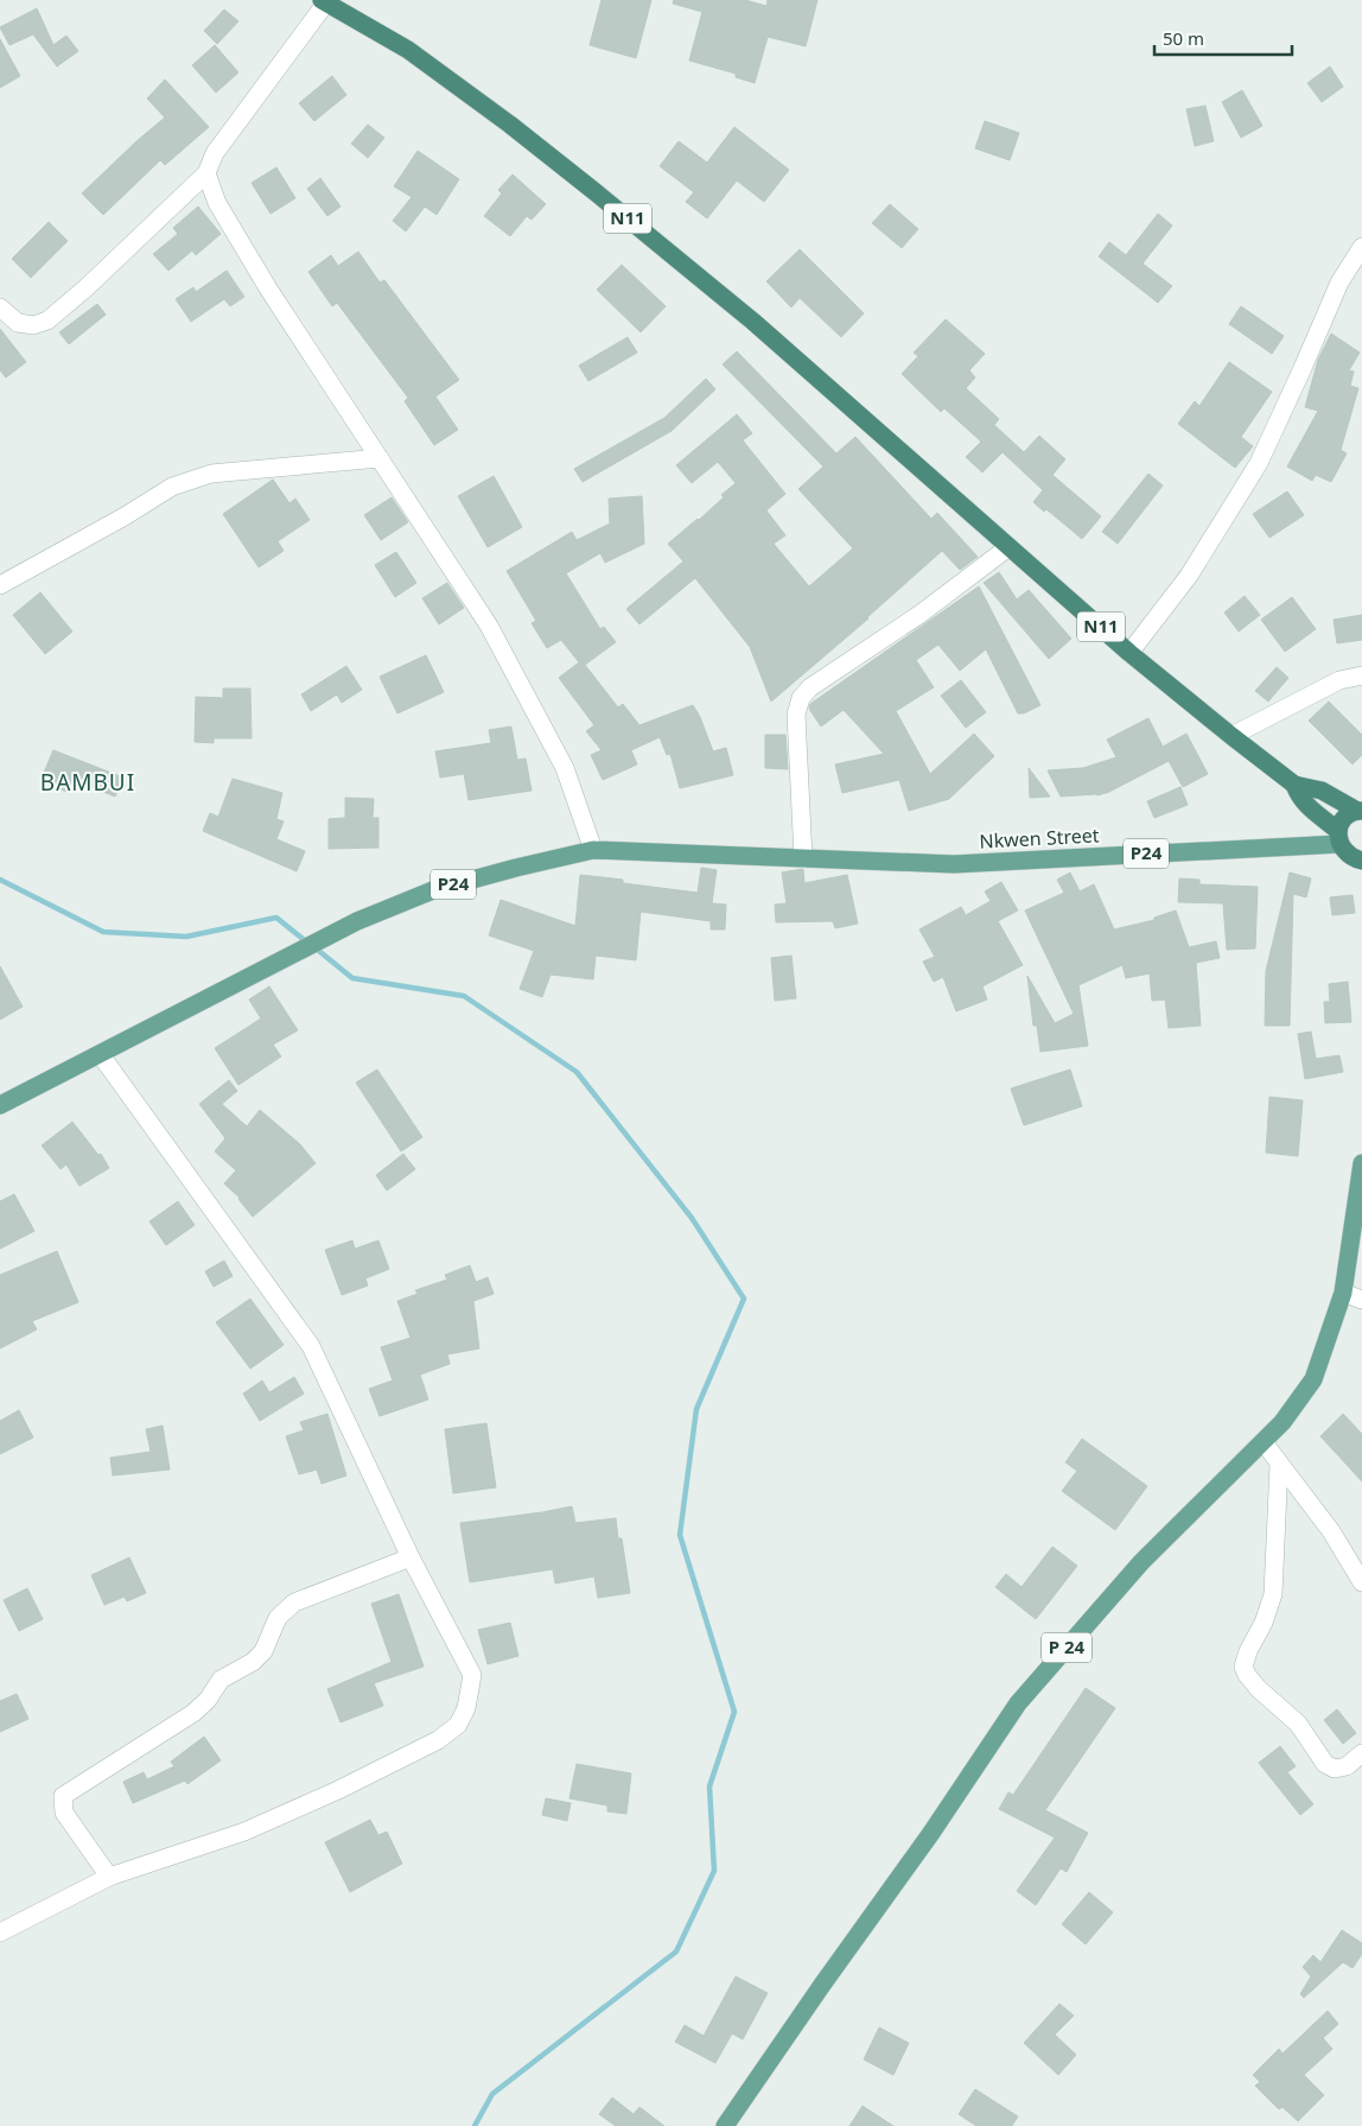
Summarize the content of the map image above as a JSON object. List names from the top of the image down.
{
  "streets": {
    "highway": ["N11"],
    "main road": ["Nkwen Street", "P24", "P 24"]
  },
  "crossings": [
    ["N11", "Nkwen Street"],
    ["Nkwen Street", "P24"]
  ],
  "districts": ["BAMBUI"],
  "scale_bar": "50 m"
}
